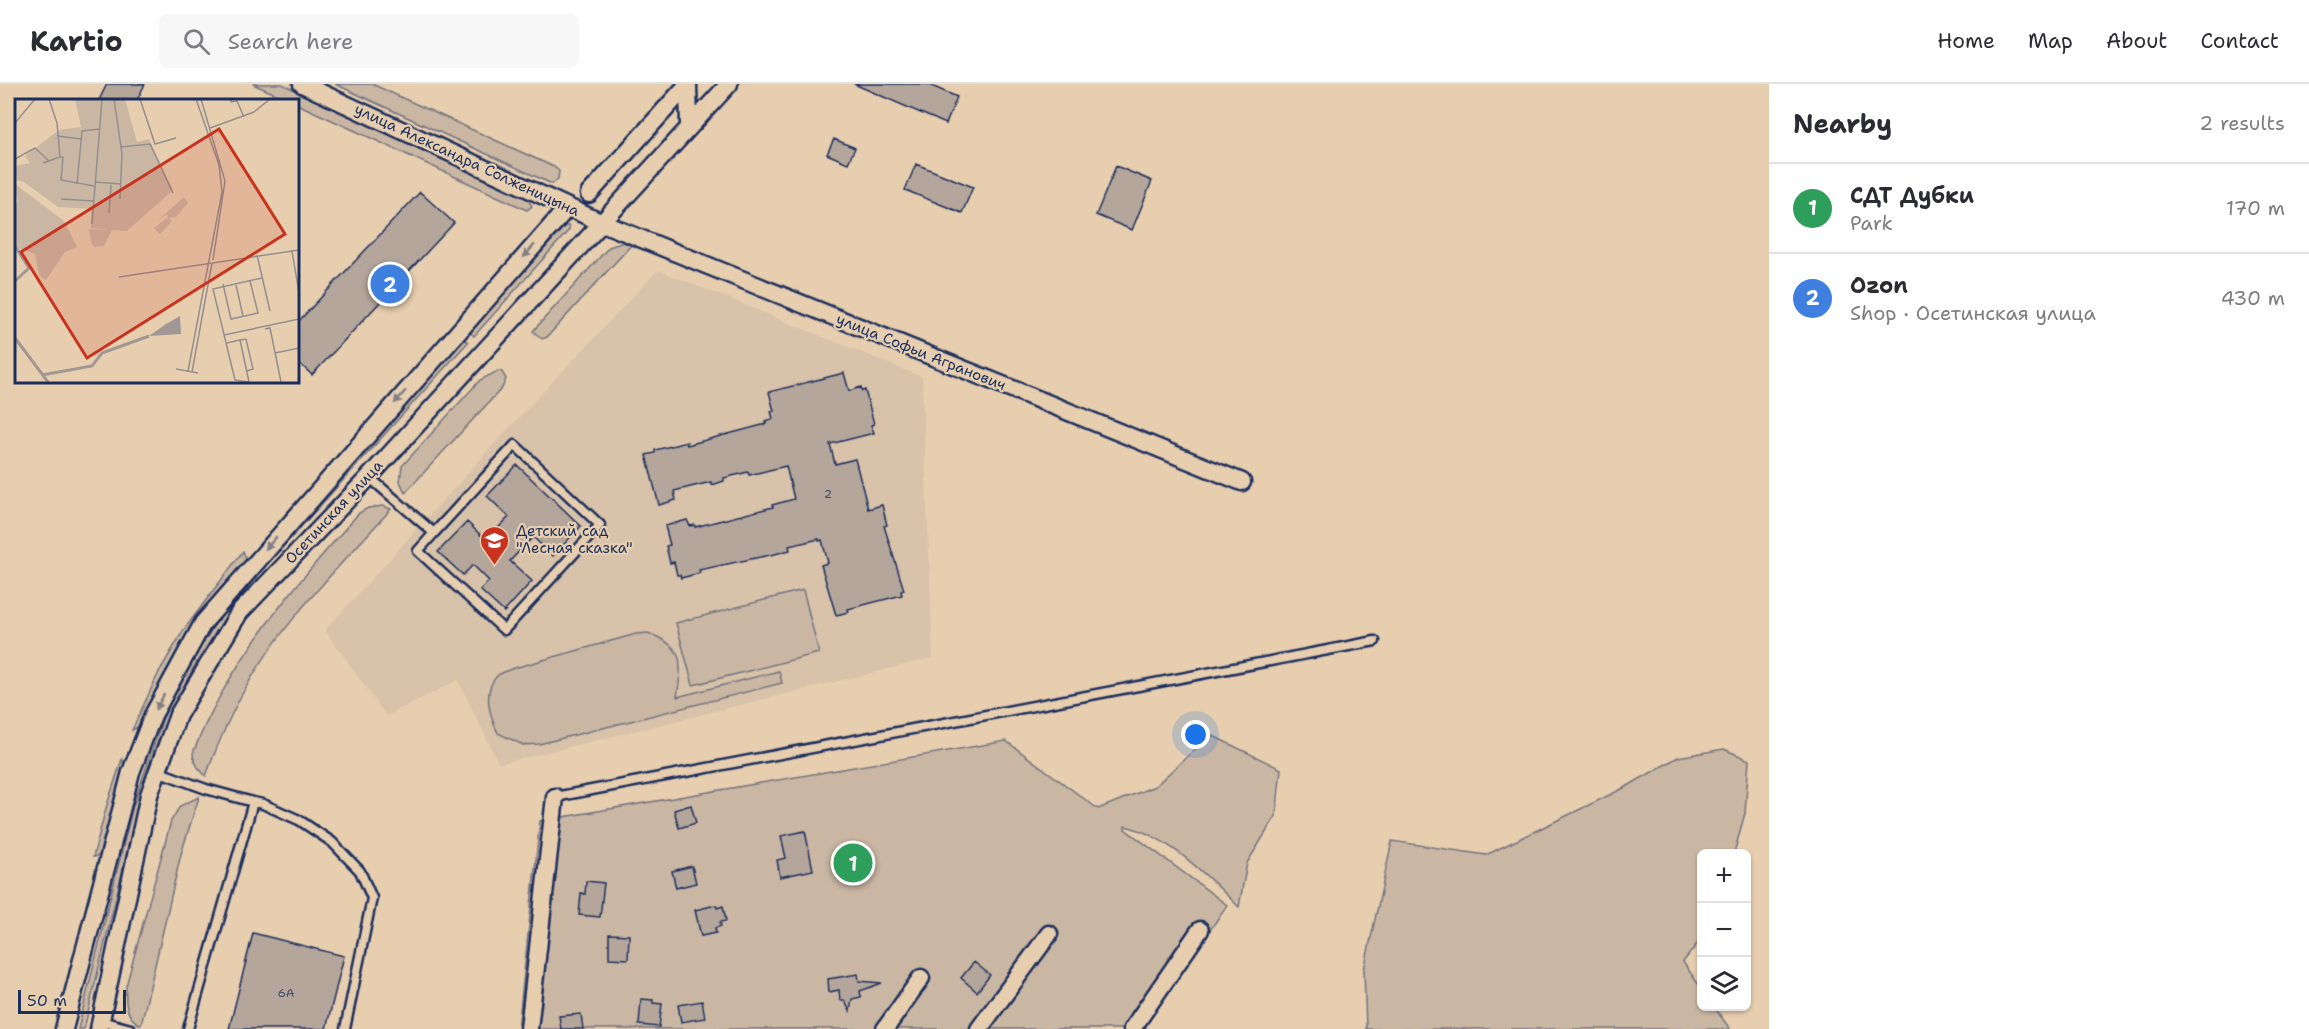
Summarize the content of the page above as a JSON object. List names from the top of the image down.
{
  "streets": {
    "street": ["улица Александра Солженицына", "улица Софьи Агранович", "Осетинская улица"]
  },
  "crossings": [
    ["улица Александра Солженицына", "улица Софьи Агранович"],
    ["улица Александра Солженицына", "Осетинская улица"],
    ["улица Софьи Агранович", "Осетинская улица"]
  ],
  "places": {
    "school or university": ["Детский сад \"Лесная сказка\""]
  },
  "house_numbers": ["2", "6А"],
  "scale_bar": "50 m",
  "page": {
    "header": "Kartio",
    "search": "Search here",
    "nav": [
      "Home",
      "Map",
      "About",
      "Contact"
    ],
    "heading": ["Nearby", "2 results"],
    "list": [
      {
        "mark": "1",
        "name": "СДТ Дубки",
        "note": "Park",
        "value": "170 m"
      },
      {
        "mark": "2",
        "name": "Ozon",
        "note": "Shop · Осетинская улица",
        "value": "430 m"
      }
    ],
    "pins": ["2", "1"],
    "map_buttons": ["+", "−"],
    "scale": "50 m"
  }
}
